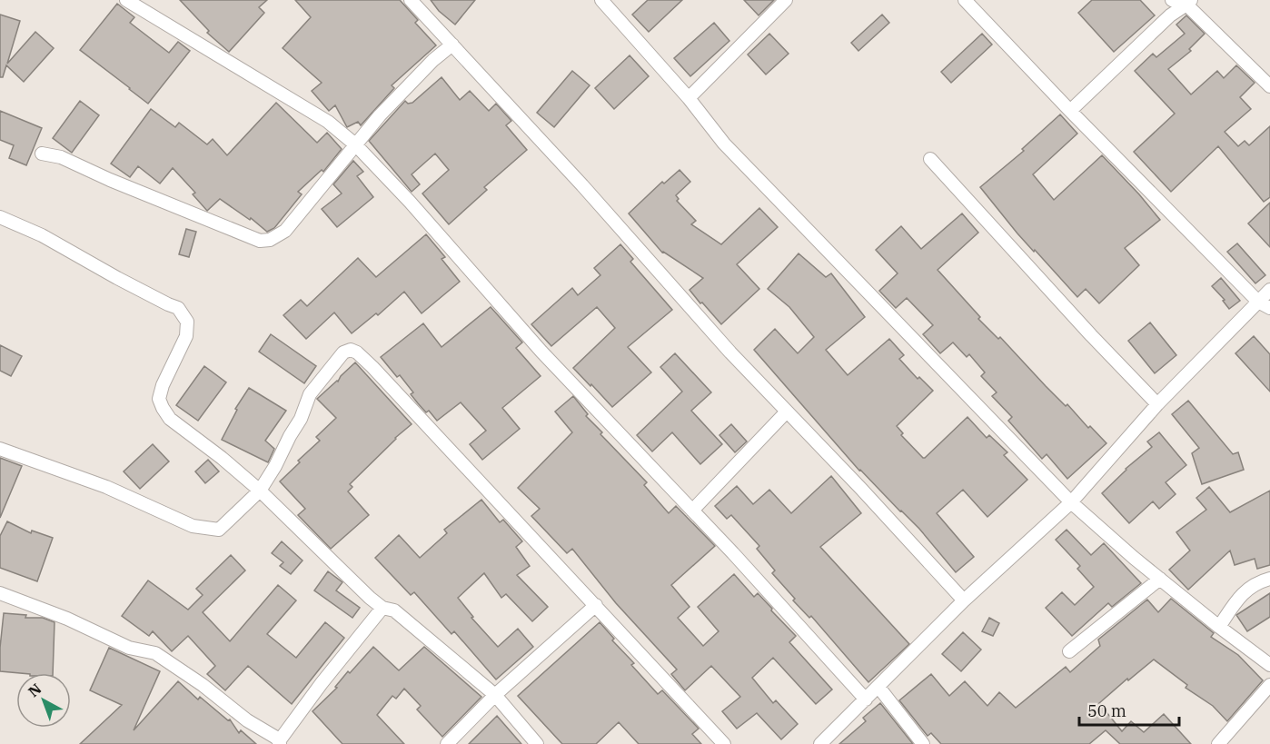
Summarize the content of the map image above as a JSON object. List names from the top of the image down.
{
  "scale_bar": "50 m",
  "north": "top left"
}
